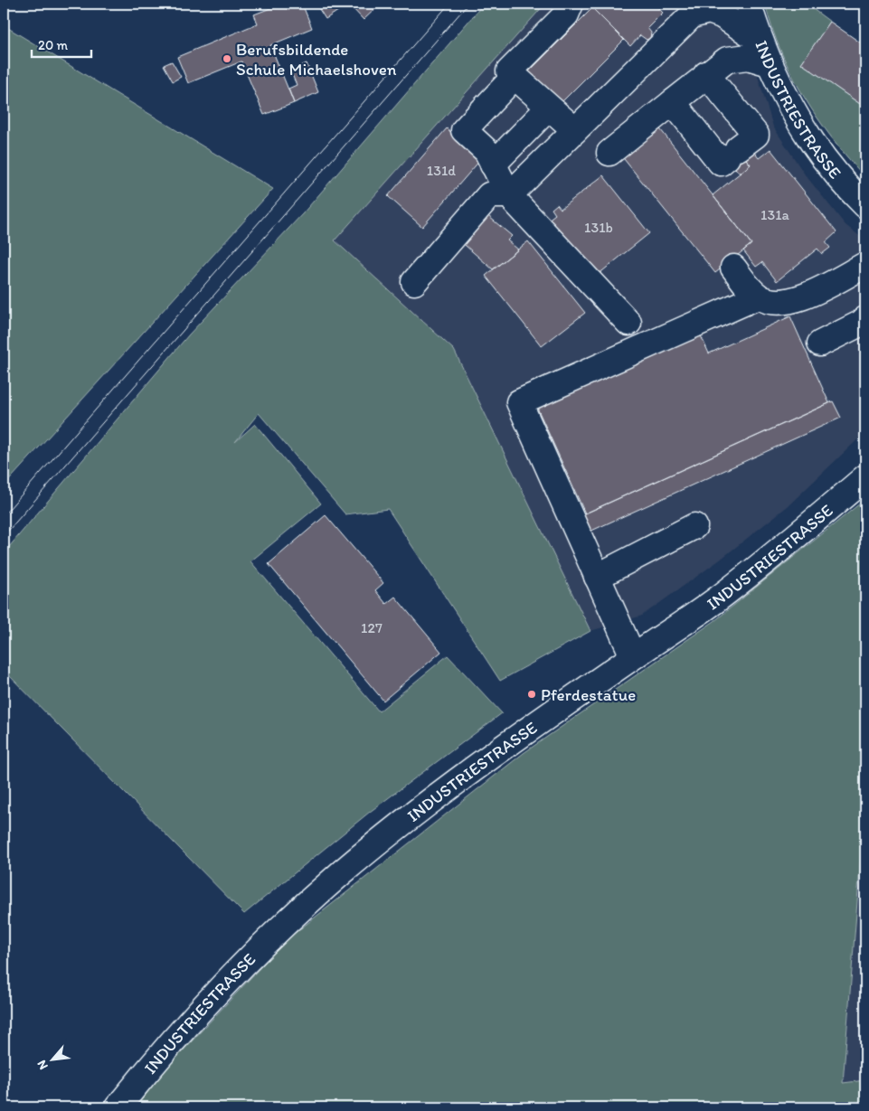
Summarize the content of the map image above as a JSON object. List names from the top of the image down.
{
  "streets": {
    "main road": ["INDUSTRIESTRASSE"]
  },
  "places": ["Berufsbildende Schule Michaelshoven", "Pferdestatue"],
  "house_numbers": [
    "131d",
    "131a",
    "131b",
    "127"
  ],
  "scale_bar": "20 m",
  "north": "bottom left"
}
